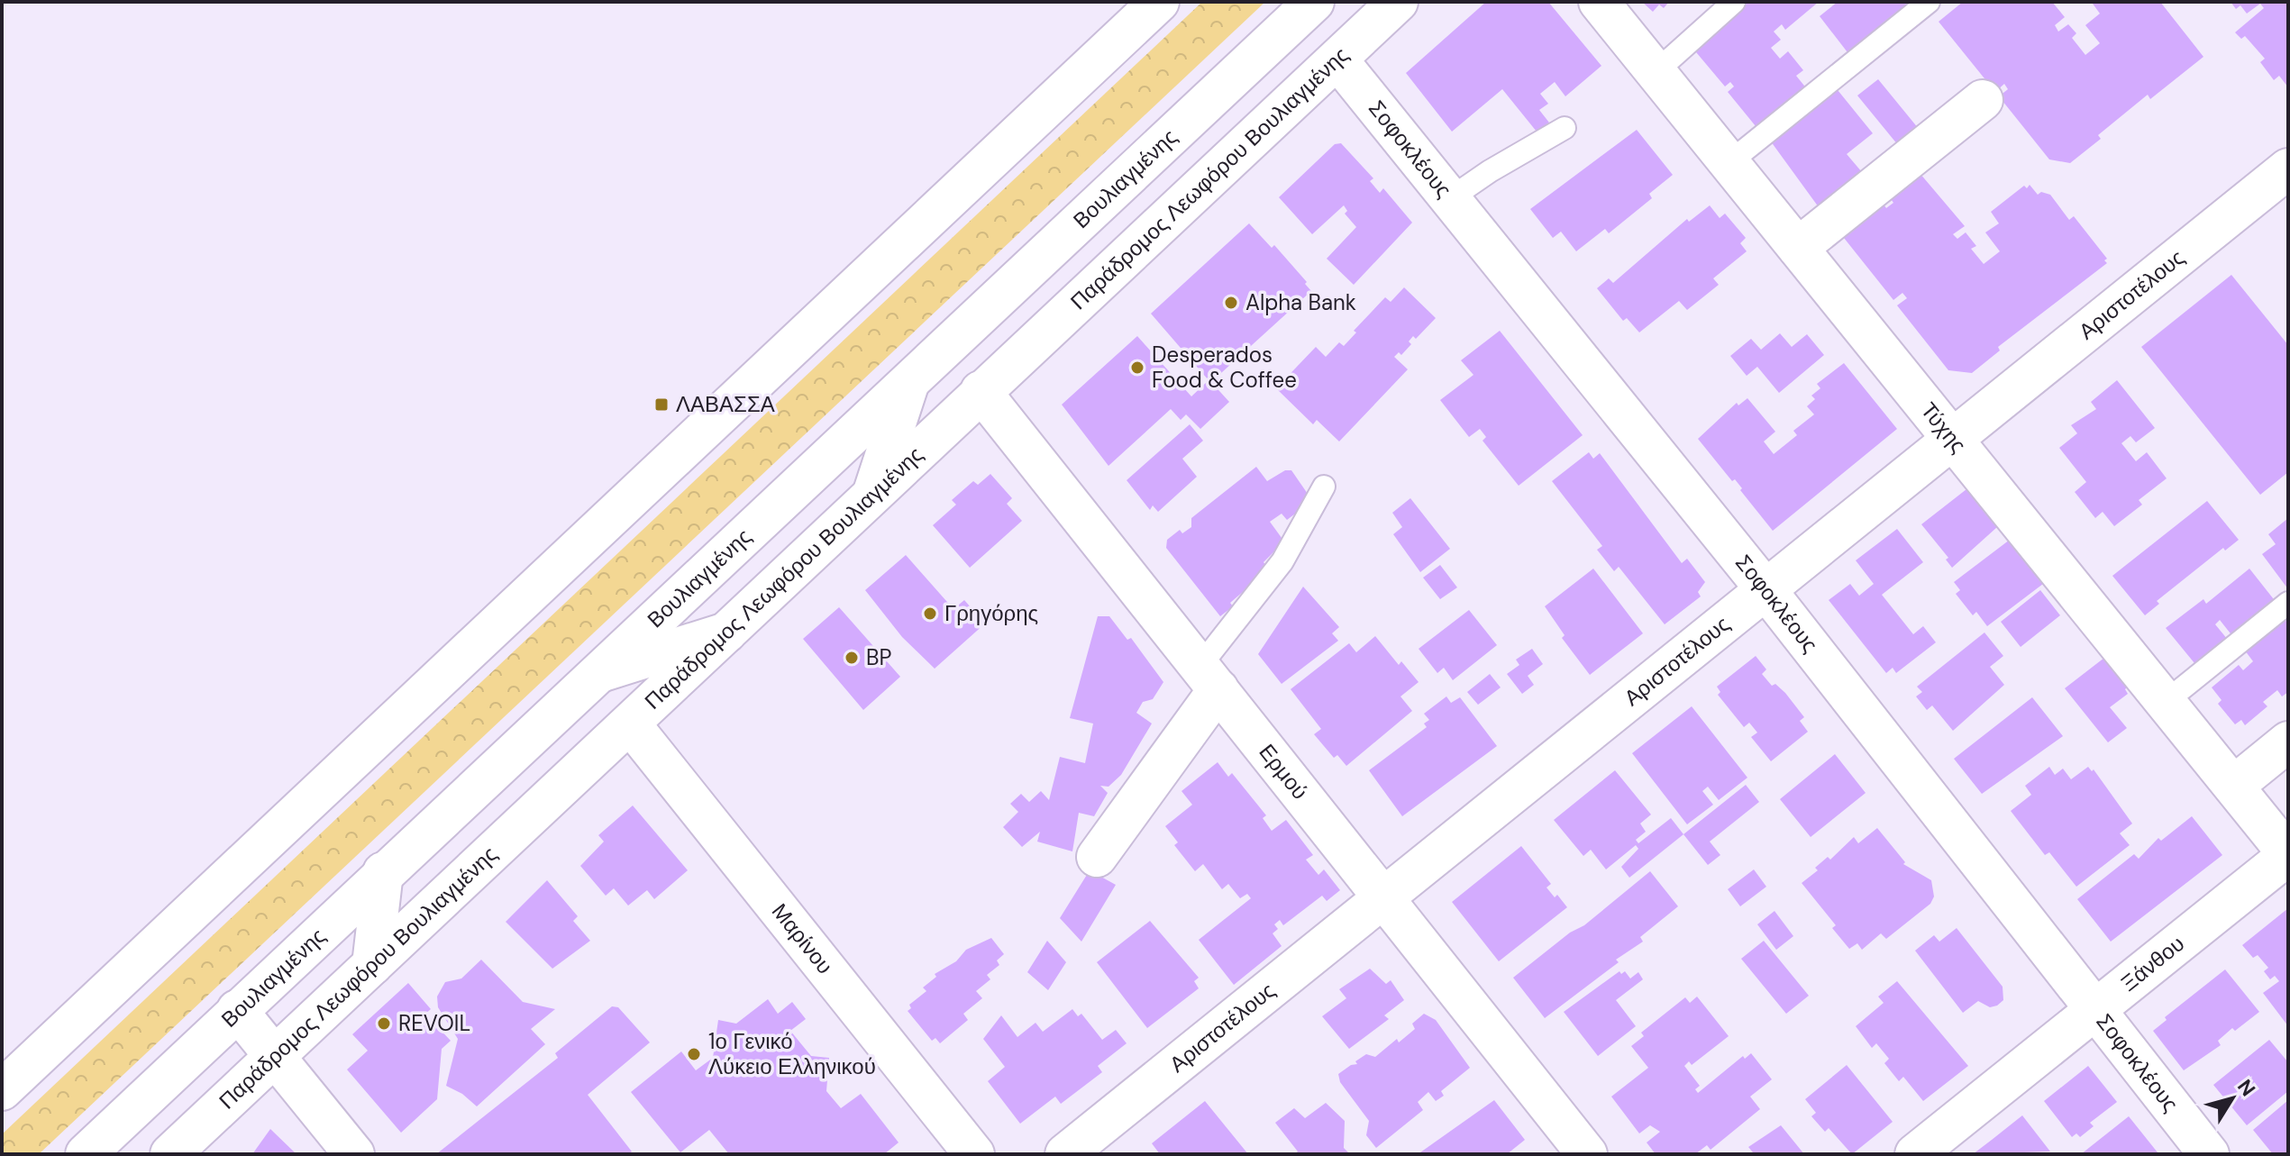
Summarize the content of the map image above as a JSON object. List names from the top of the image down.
{
  "streets": {
    "street": [
      "Σοφοκλέους",
      "Βουλιαγμένης",
      "Παράδρομος Λεωφόρου Βουλιαγμένης",
      "Αριστοτέλους",
      "Τύχης",
      "Ερμού",
      "Μαρίνου",
      "Ξάνθου"
    ]
  },
  "crossings": [
    ["Σοφοκλέους", "Παράδρομος Λεωφόρου Βουλιαγμένης"],
    ["Σοφοκλέους", "Αριστοτέλους"],
    ["Σοφοκλέους", "Ξάνθου"],
    ["Παράδρομος Λεωφόρου Βουλιαγμένης", "Ερμού"],
    ["Παράδρομος Λεωφόρου Βουλιαγμένης", "Μαρίνου"],
    ["Αριστοτέλους", "Τύχης"],
    ["Αριστοτέλους", "Ερμού"],
    ["Τύχης", "Ξάνθου"]
  ],
  "places": {
    "other": [
      "Alpha Bank",
      "Desperados Food & Coffee",
      "Γρηγόρης",
      "BP",
      "REVOIL",
      "1ο Γενικό Λύκειο Ελληνικού"
    ],
    "transit": ["ΛΑΒΑΣΣΑ"]
  },
  "north": "top right"
}
